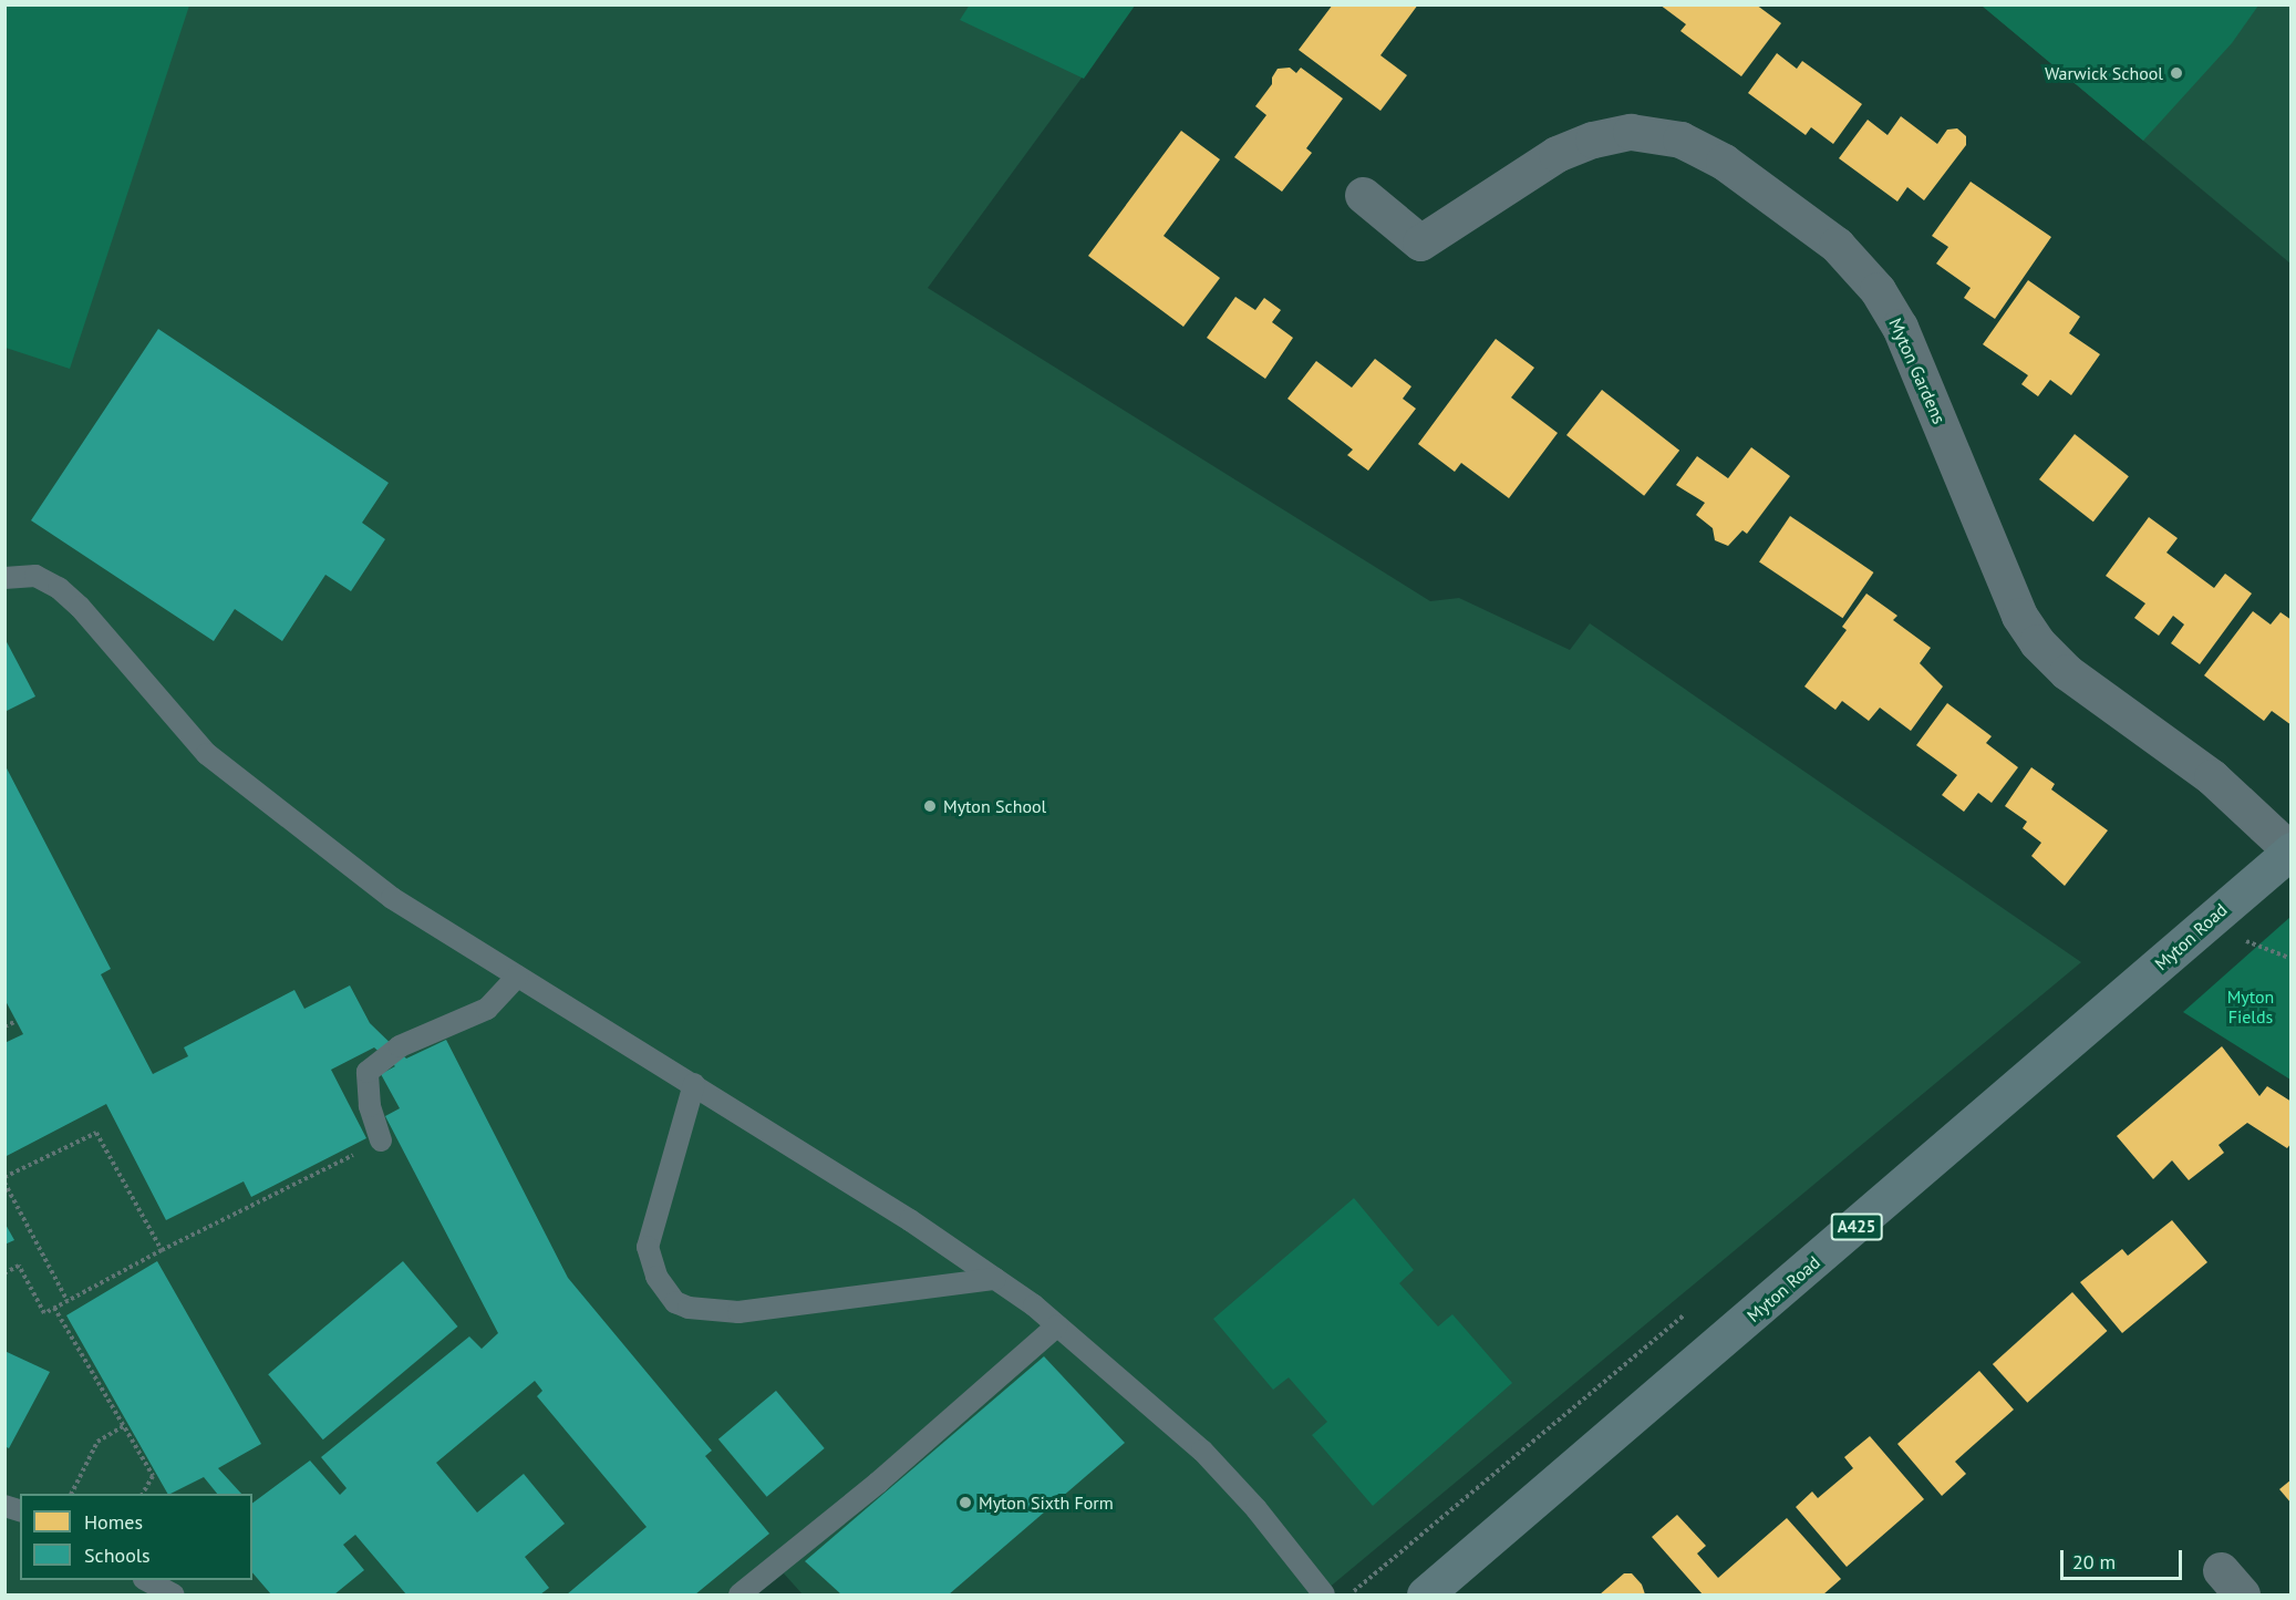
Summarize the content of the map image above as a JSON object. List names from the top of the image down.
{
  "streets": {
    "main road": ["Myton Road", "A425"],
    "street": ["Myton Gardens"]
  },
  "crossings": [
    ["Myton Gardens", "Myton Road"]
  ],
  "parks": ["Myton Fields"],
  "places": ["Warwick School", "Myton School", "Myton Sixth Form"],
  "legend": ["Homes", "Schools"],
  "scale_bar": "20 m"
}
